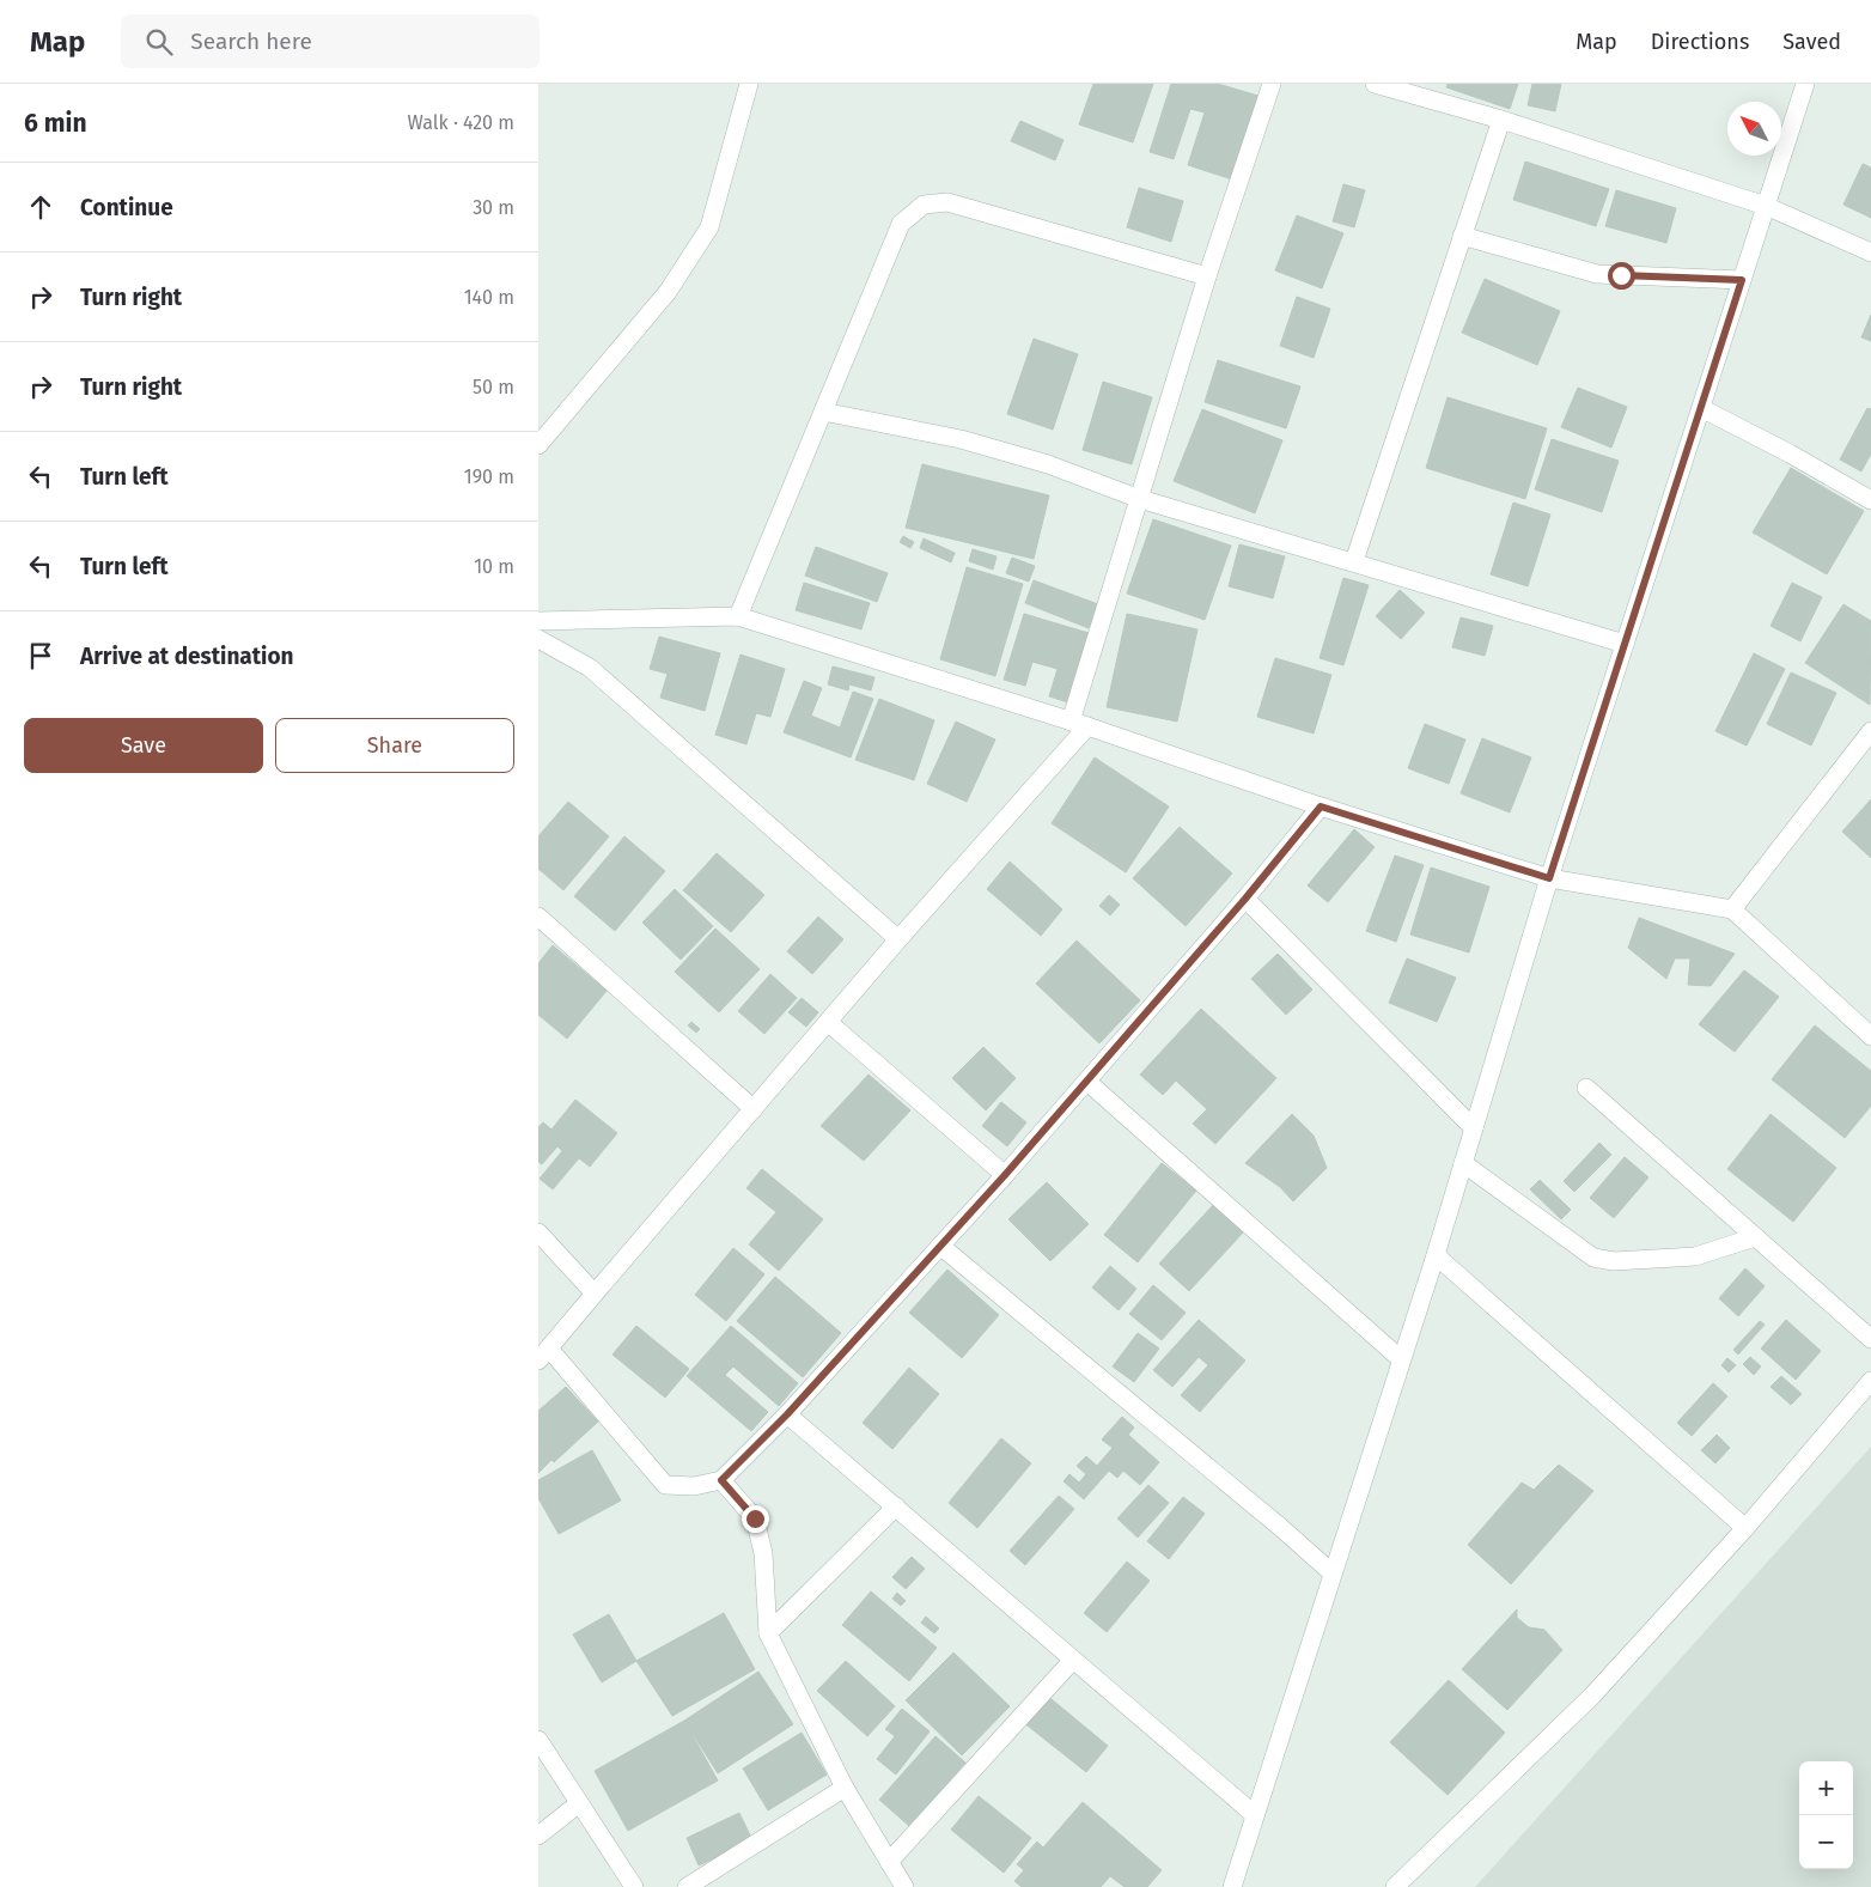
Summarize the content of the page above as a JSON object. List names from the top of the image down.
{
  "north": "top left",
  "page": {
    "header": "Map",
    "search": "Search here",
    "nav": ["Map", "Directions", "Saved"],
    "heading": ["6 min", "Walk · 420 m"],
    "list": [
      ["Continue", "30 m"],
      ["Turn right", "140 m"],
      ["Turn right", "50 m"],
      ["Turn left", "190 m"],
      ["Turn left", "10 m"],
      "Arrive at destination"
    ],
    "buttons": ["Save", "Share"],
    "map_buttons": ["+", "−"]
  }
}
